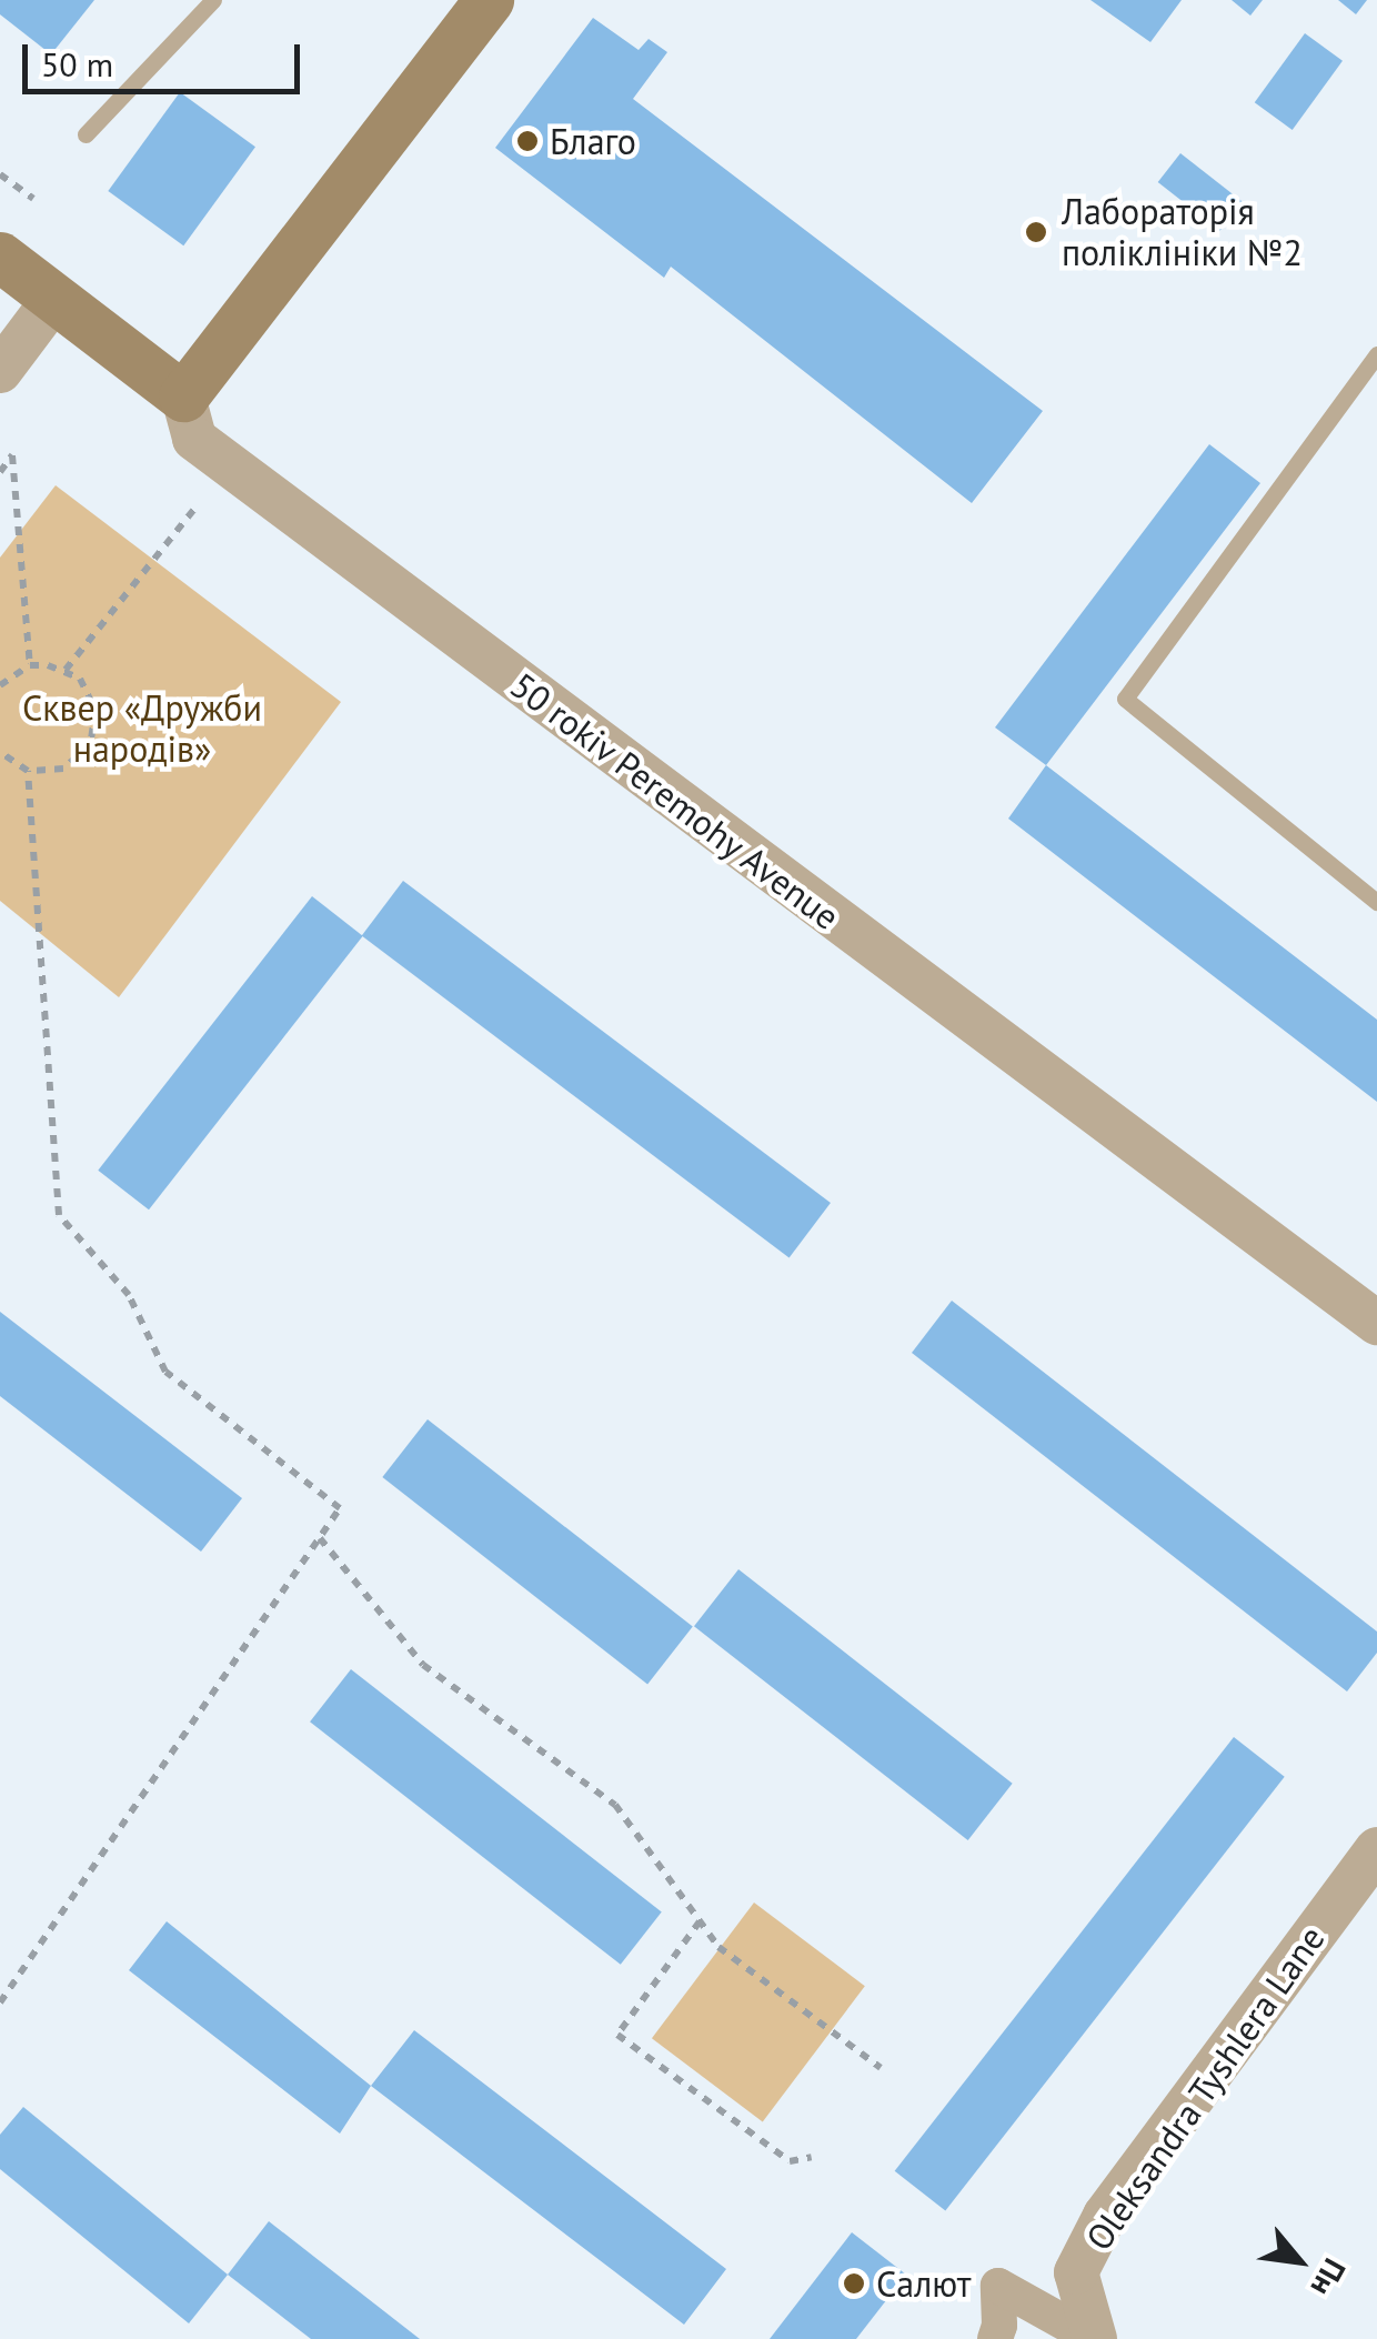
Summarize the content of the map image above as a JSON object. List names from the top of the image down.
{
  "streets": {
    "street": ["50 rokiv Peremohy Avenue", "Oleksandra Tyshlera Lane"]
  },
  "parks": ["Сквер «Дружби народів»"],
  "places": ["Благо", "Лабораторія поліклініки №2", "Салют"],
  "scale_bar": "50 m",
  "north": "bottom right"
}
